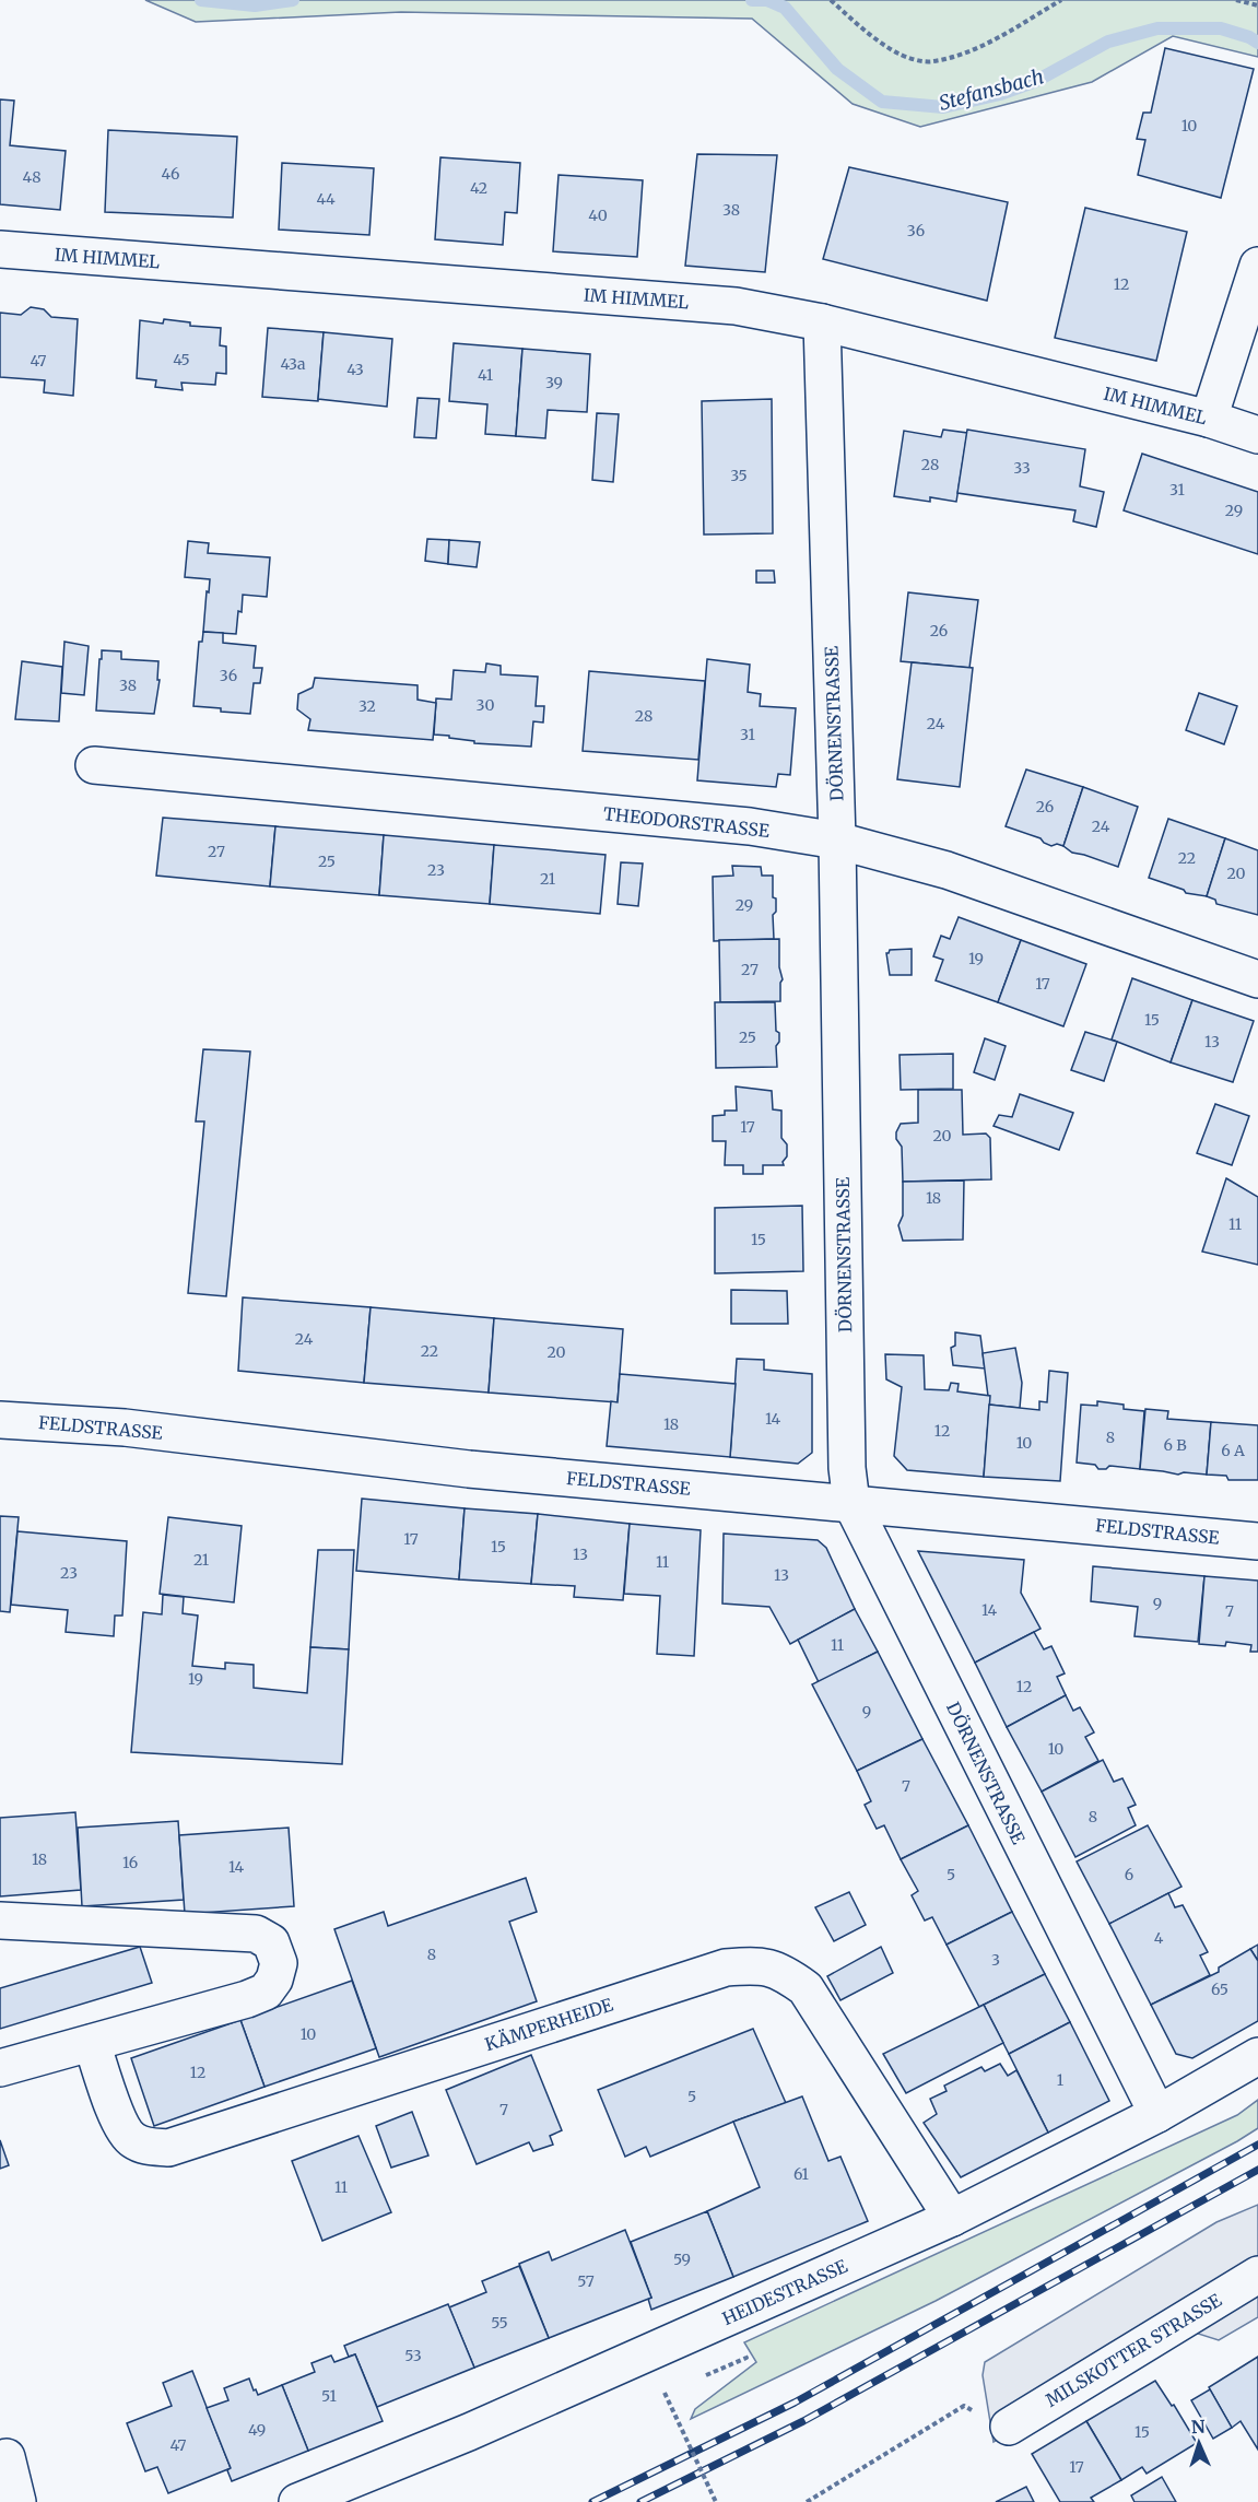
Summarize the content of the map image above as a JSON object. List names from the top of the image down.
{
  "streets": {
    "street": [
      "IM HIMMEL",
      "DÖRNENSTRASSE",
      "THEODORSTRASSE",
      "FELDSTRASSE",
      "KÄMPERHEIDE",
      "HEIDESTRASSE",
      "MILSKOTTER STRASSE"
    ]
  },
  "crossings": [
    ["IM HIMMEL", "DÖRNENSTRASSE"],
    ["DÖRNENSTRASSE", "THEODORSTRASSE"],
    ["DÖRNENSTRASSE", "FELDSTRASSE"],
    ["DÖRNENSTRASSE", "HEIDESTRASSE"],
    ["KÄMPERHEIDE", "HEIDESTRASSE"]
  ],
  "water": ["Stefansbach"],
  "house_numbers": [
    "10",
    "46",
    "48",
    "42",
    "44",
    "38",
    "40",
    "36",
    "12",
    "45",
    "47",
    "43a",
    "43",
    "41",
    "39",
    "28",
    "33",
    "35",
    "31",
    "29",
    "26",
    "36",
    "38",
    "30",
    "32",
    "28",
    "24",
    "31",
    "26",
    "24",
    "27",
    "22",
    "25",
    "23",
    "20",
    "21",
    "29",
    "19",
    "27",
    "17",
    "15",
    "25",
    "13",
    "17",
    "20",
    "18",
    "11",
    "15",
    "24",
    "22",
    "20",
    "14",
    "18",
    "12",
    "8",
    "10",
    "6 B",
    "6 A",
    "17",
    "15",
    "13",
    "21",
    "11",
    "23",
    "13",
    "9",
    "14",
    "7",
    "11",
    "19",
    "12",
    "9",
    "10",
    "7",
    "8",
    "18",
    "16",
    "14",
    "5",
    "6",
    "4",
    "8",
    "3",
    "65",
    "10",
    "12",
    "1",
    "5",
    "7",
    "61",
    "11",
    "59",
    "57",
    "55",
    "53",
    "51",
    "49",
    "15",
    "47",
    "17"
  ],
  "north": "top"
}
